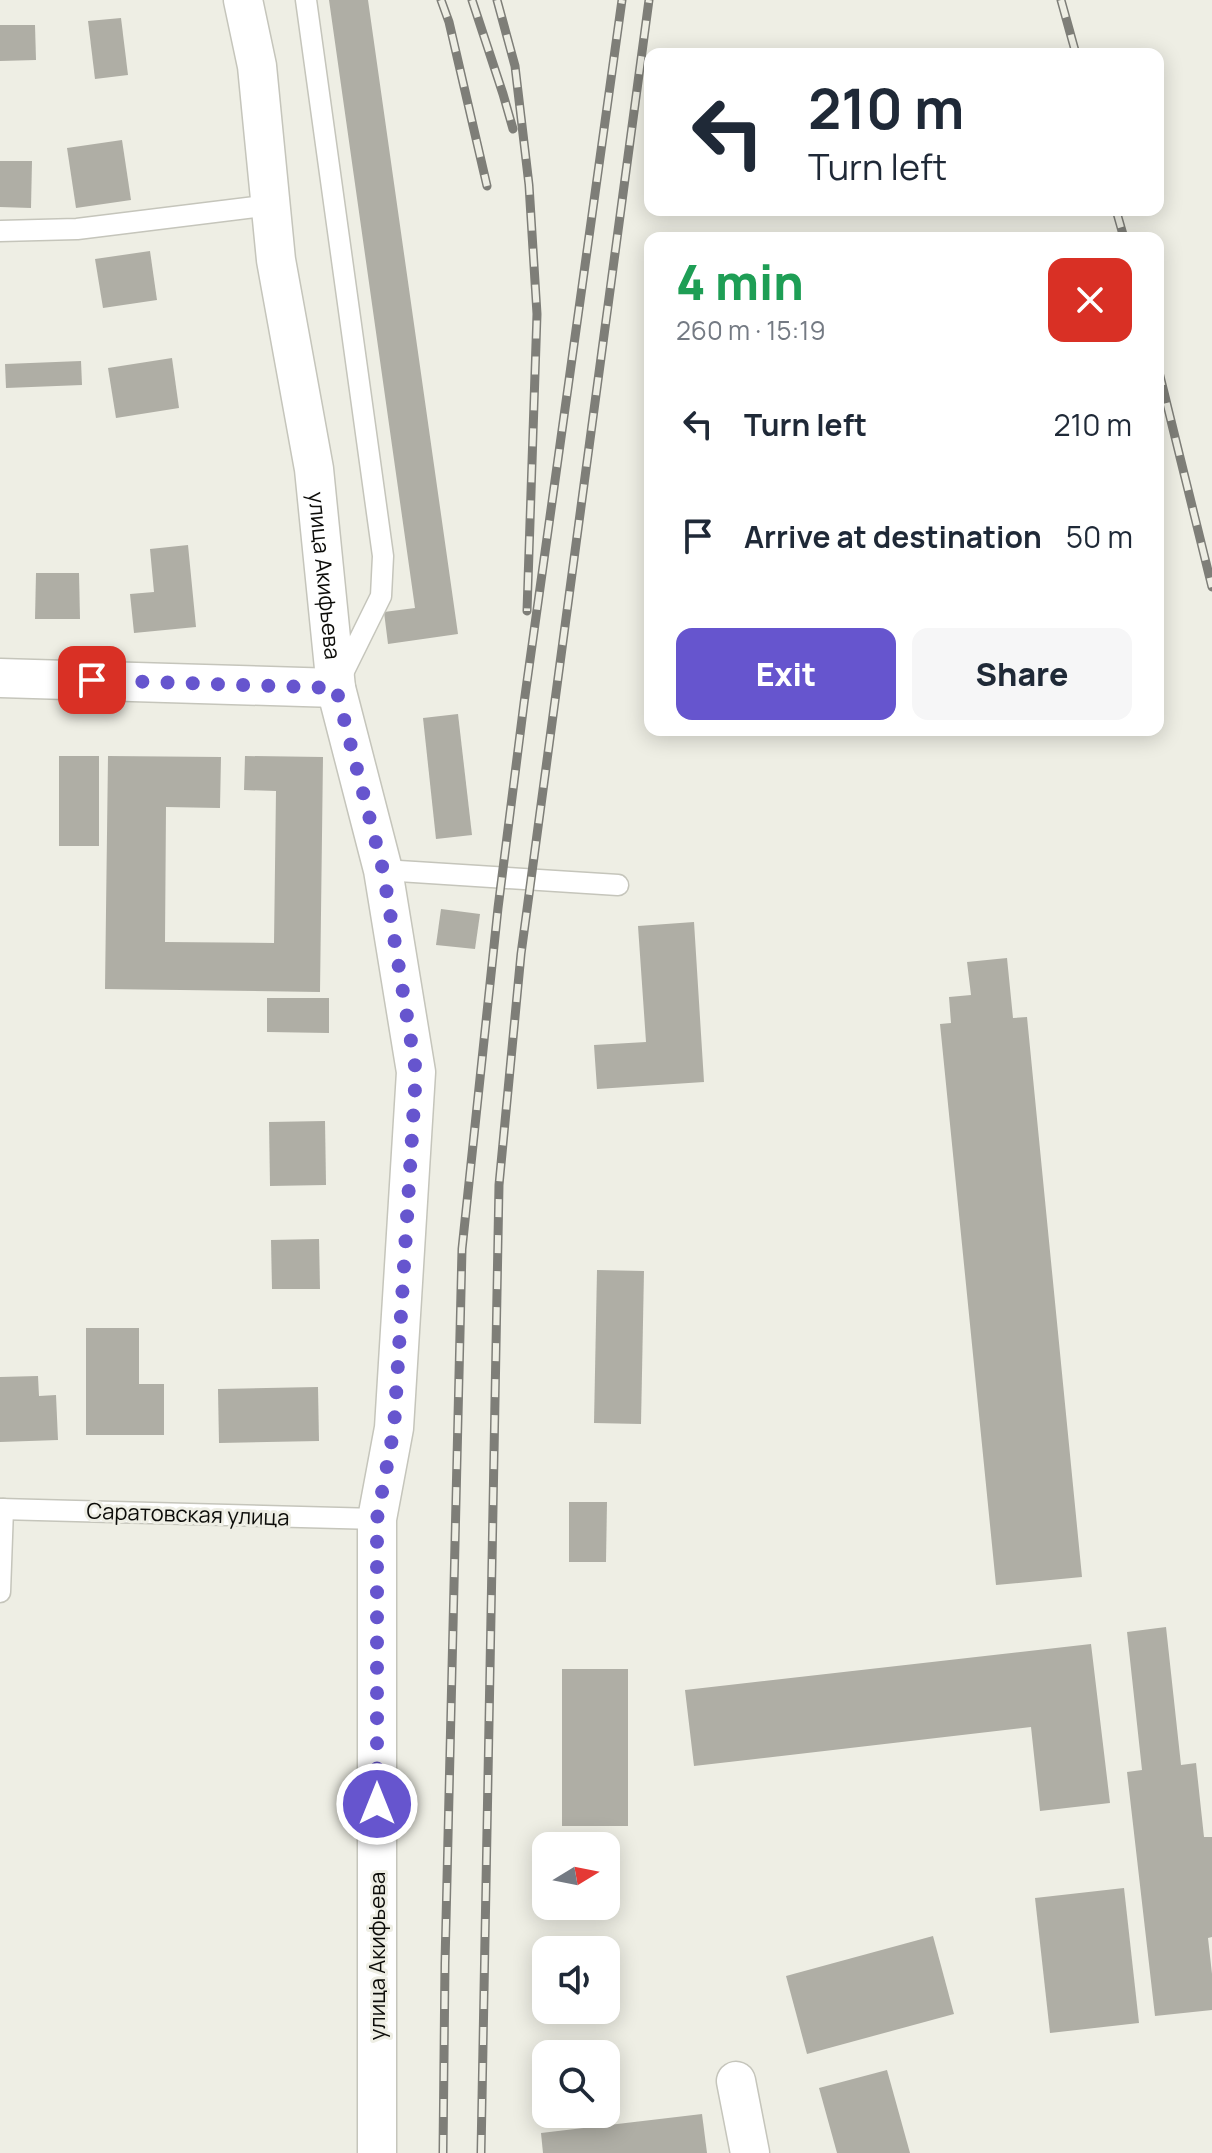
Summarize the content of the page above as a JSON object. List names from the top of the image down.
{
  "streets": {
    "street": ["улица Акифьева"],
    "lane": ["Саратовская улица"]
  },
  "crossings": [
    ["улица Акифьева", "Саратовская улица"]
  ],
  "north": "right",
  "page": {
    "turn": ["210 m", "Turn left"],
    "heading": ["4 min", "260 m · 15:19"],
    "list": [
      {
        "name": "Turn left",
        "value": "210 m"
      },
      {
        "name": "Arrive at destination",
        "value": "50 m"
      }
    ],
    "buttons": ["Exit", "Share"]
  }
}
